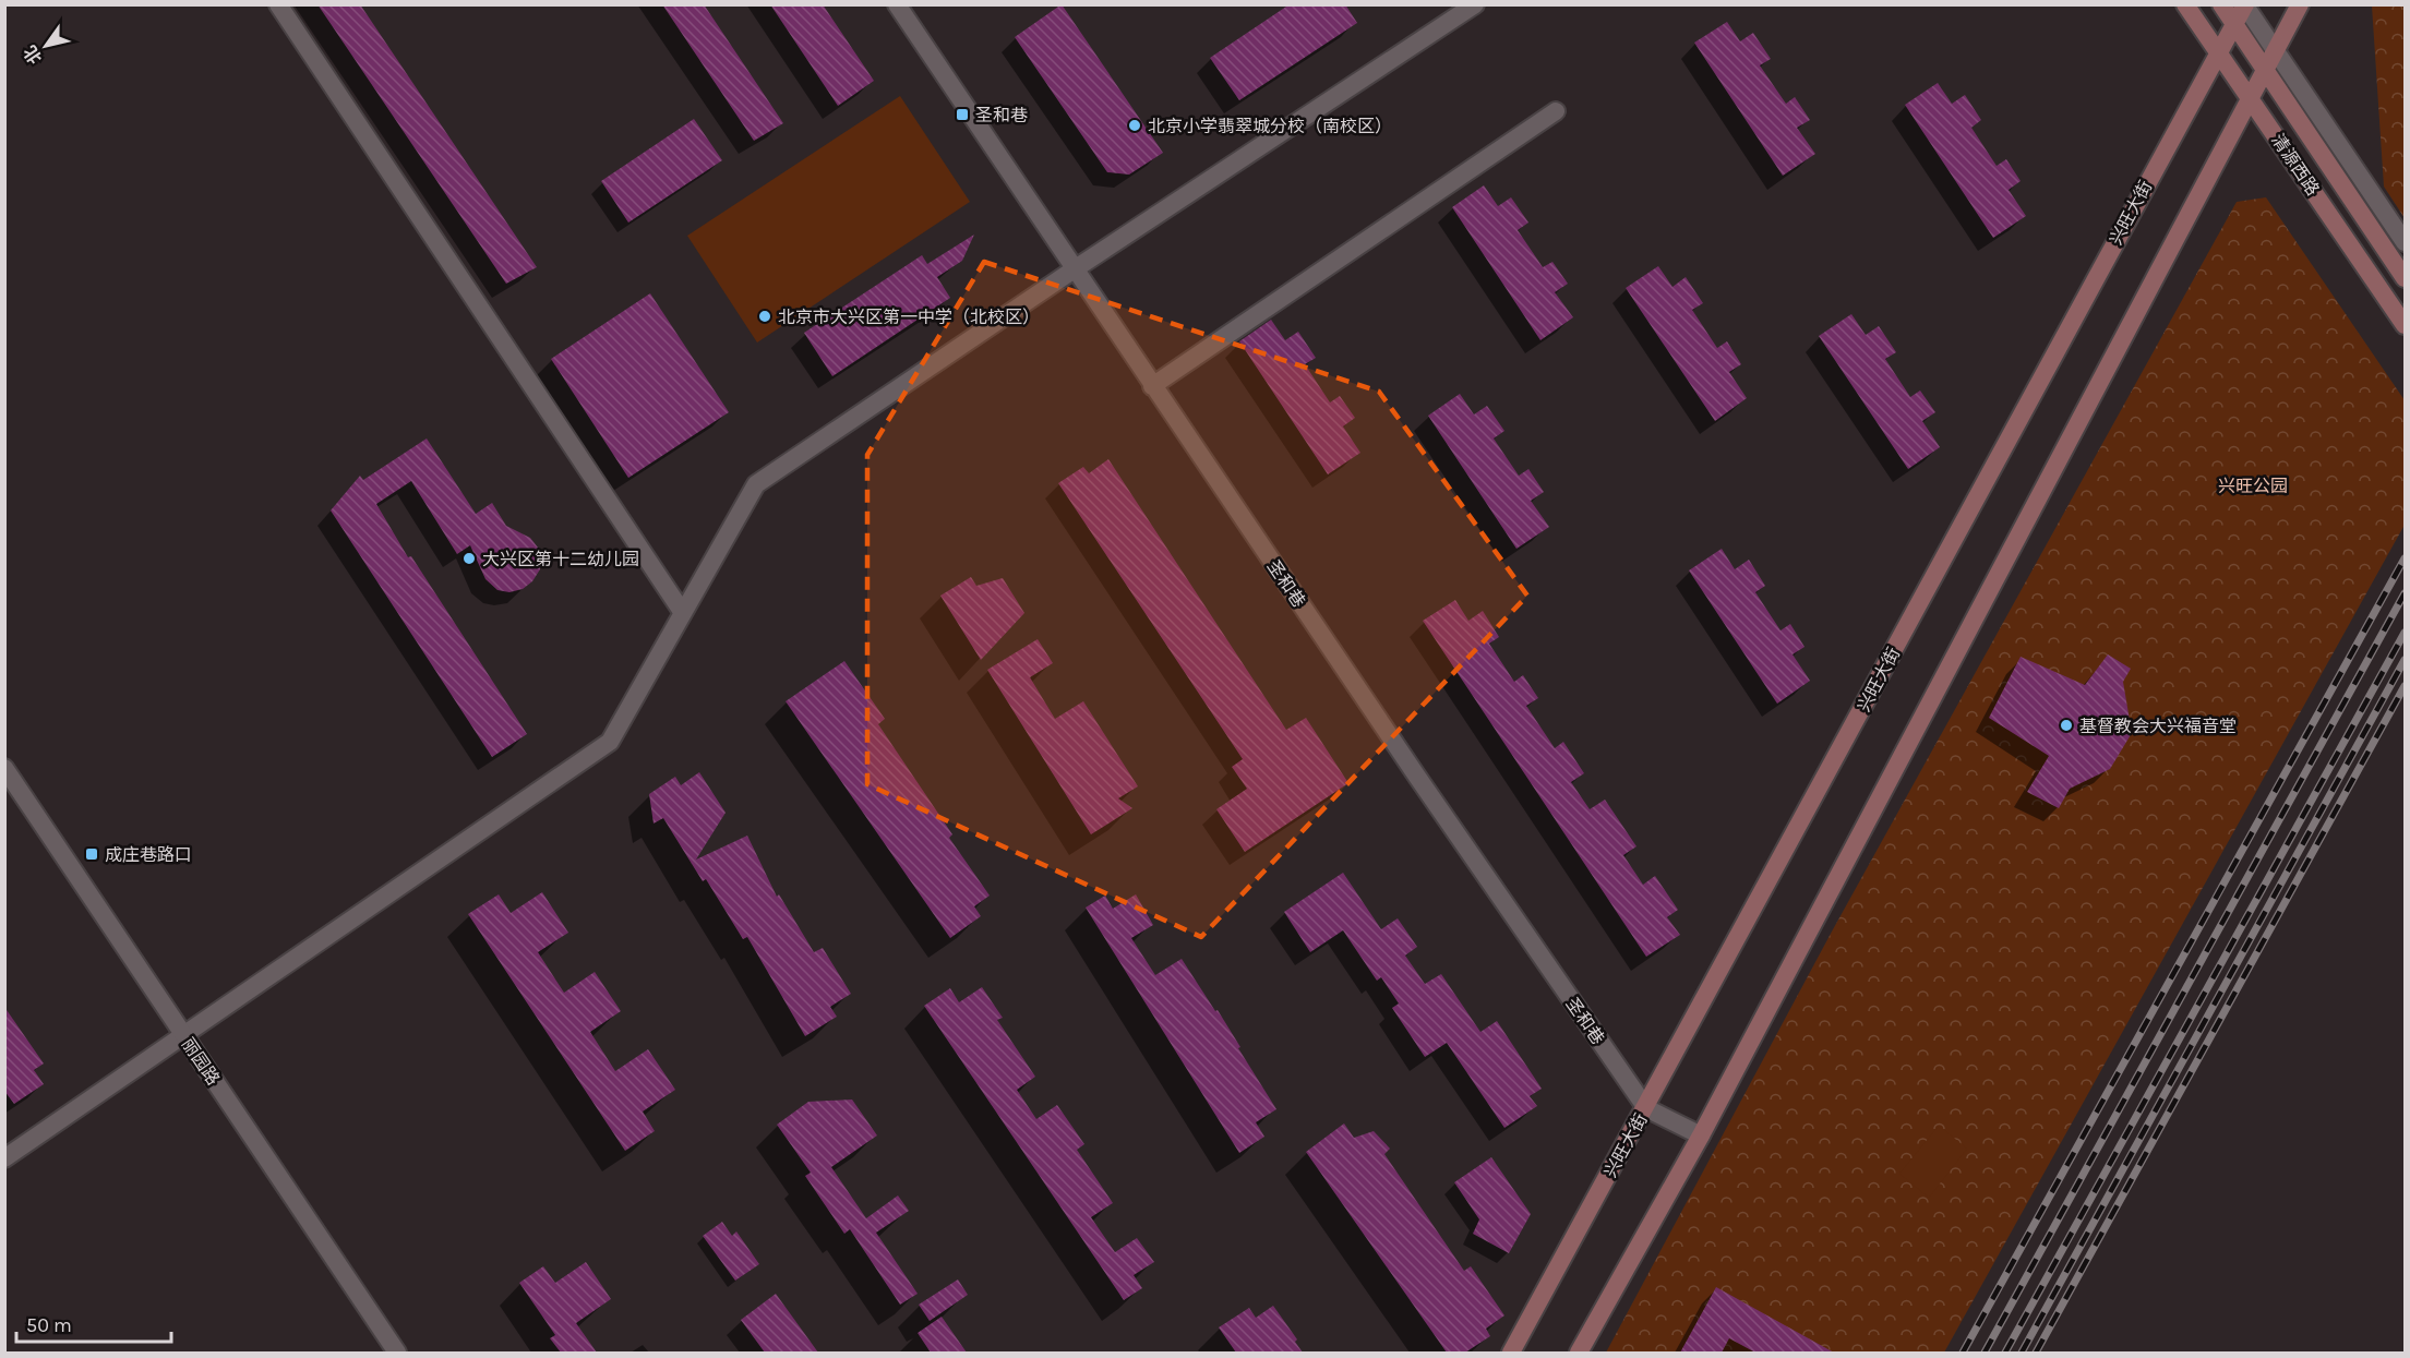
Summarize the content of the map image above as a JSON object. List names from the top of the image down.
{
  "streets": {
    "main road": ["清源西路", "兴旺大街"],
    "street": ["圣和巷", "丽园路"]
  },
  "crossings": [
    ["清源西路", "兴旺大街"],
    ["兴旺大街", "圣和巷"]
  ],
  "parks": ["兴旺公园"],
  "places": {
    "transit": ["圣和巷", "成庄巷路口"],
    "other": [
      "北京小学翡翠城分校（南校区）",
      "北京市大兴区第一中学（北校区）",
      "大兴区第十二幼儿园",
      "基督教会大兴福音堂"
    ]
  },
  "scale_bar": "50 m",
  "north": "bottom left"
}
